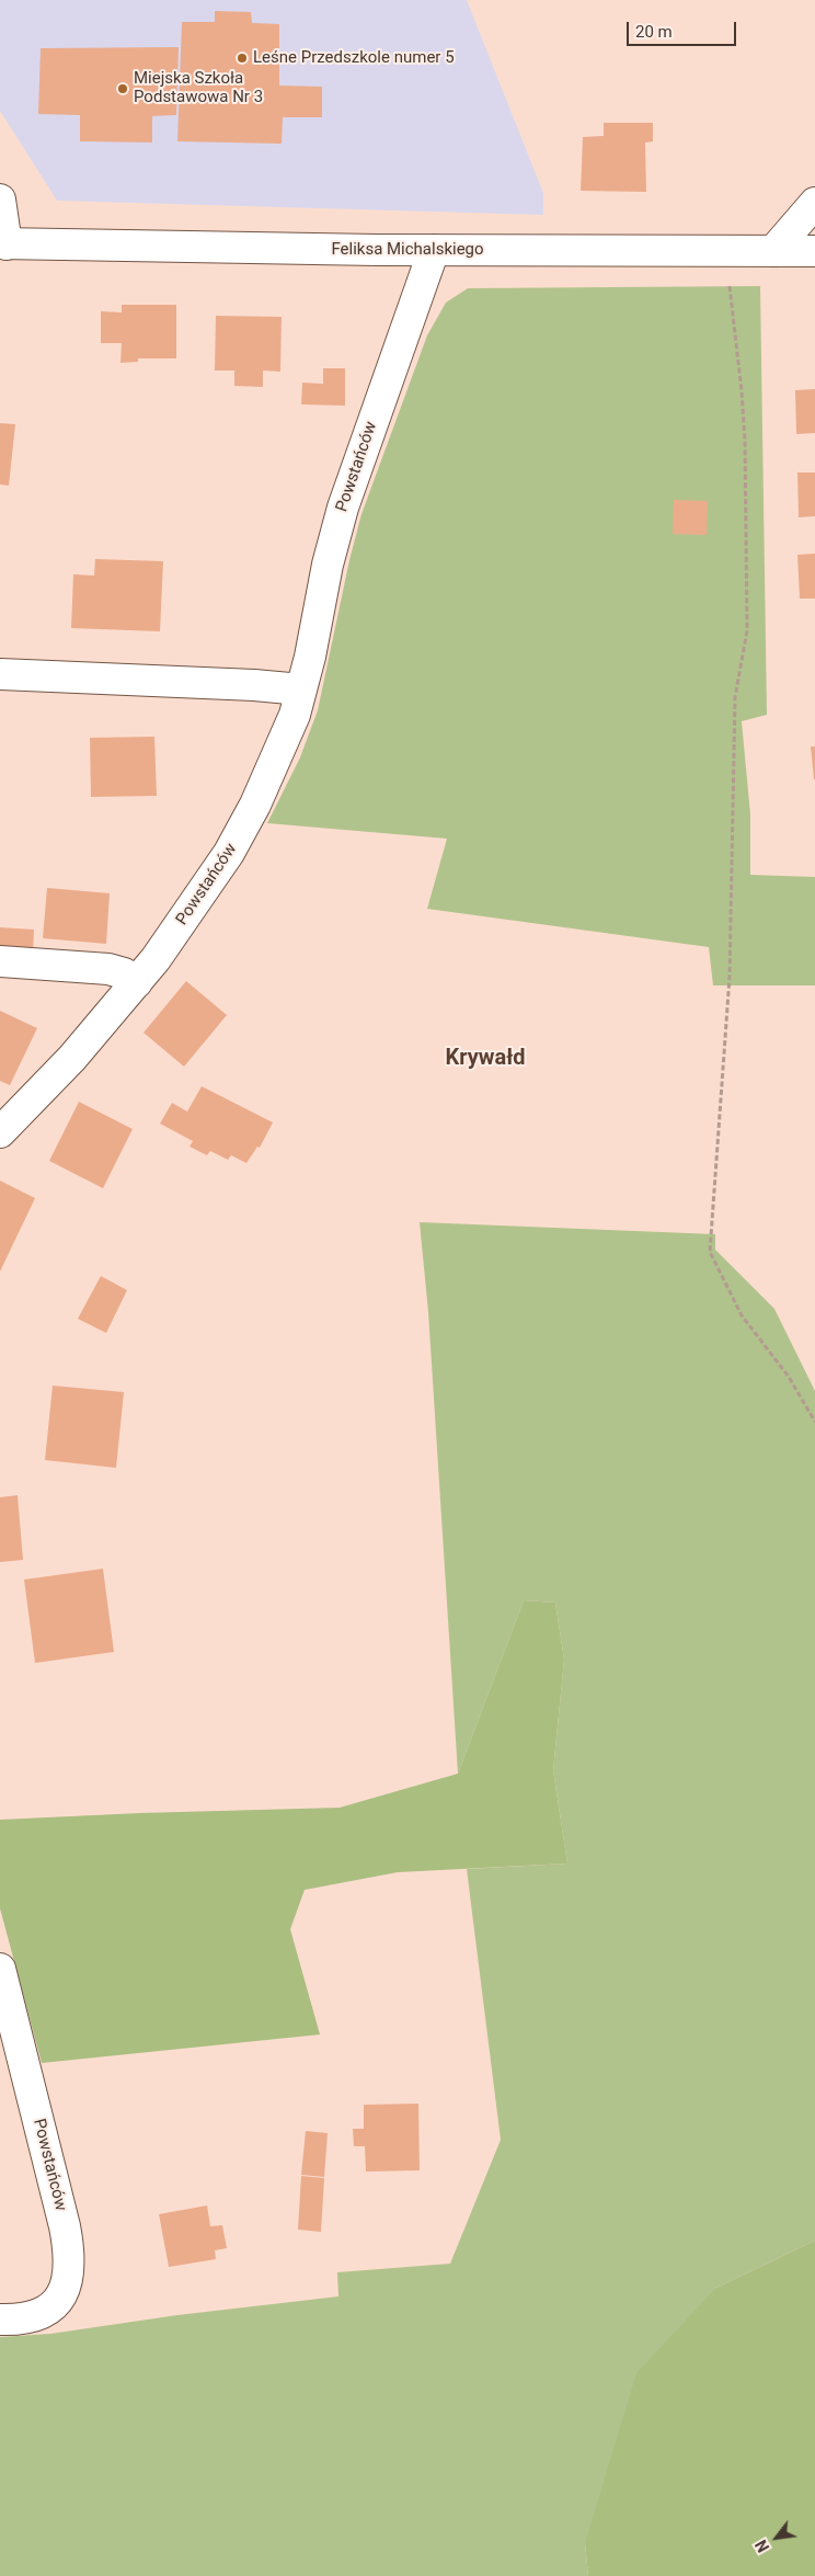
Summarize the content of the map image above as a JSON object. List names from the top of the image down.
{
  "streets": {
    "street": ["Feliksa Michalskiego", "Powstańców"]
  },
  "crossings": [
    ["Feliksa Michalskiego", "Powstańców"]
  ],
  "districts": ["Krywałd"],
  "places": ["Leśne Przedszkole numer 5", "Miejska Szkoła Podstawowa Nr 3"],
  "scale_bar": "20 m",
  "north": "bottom left"
}
